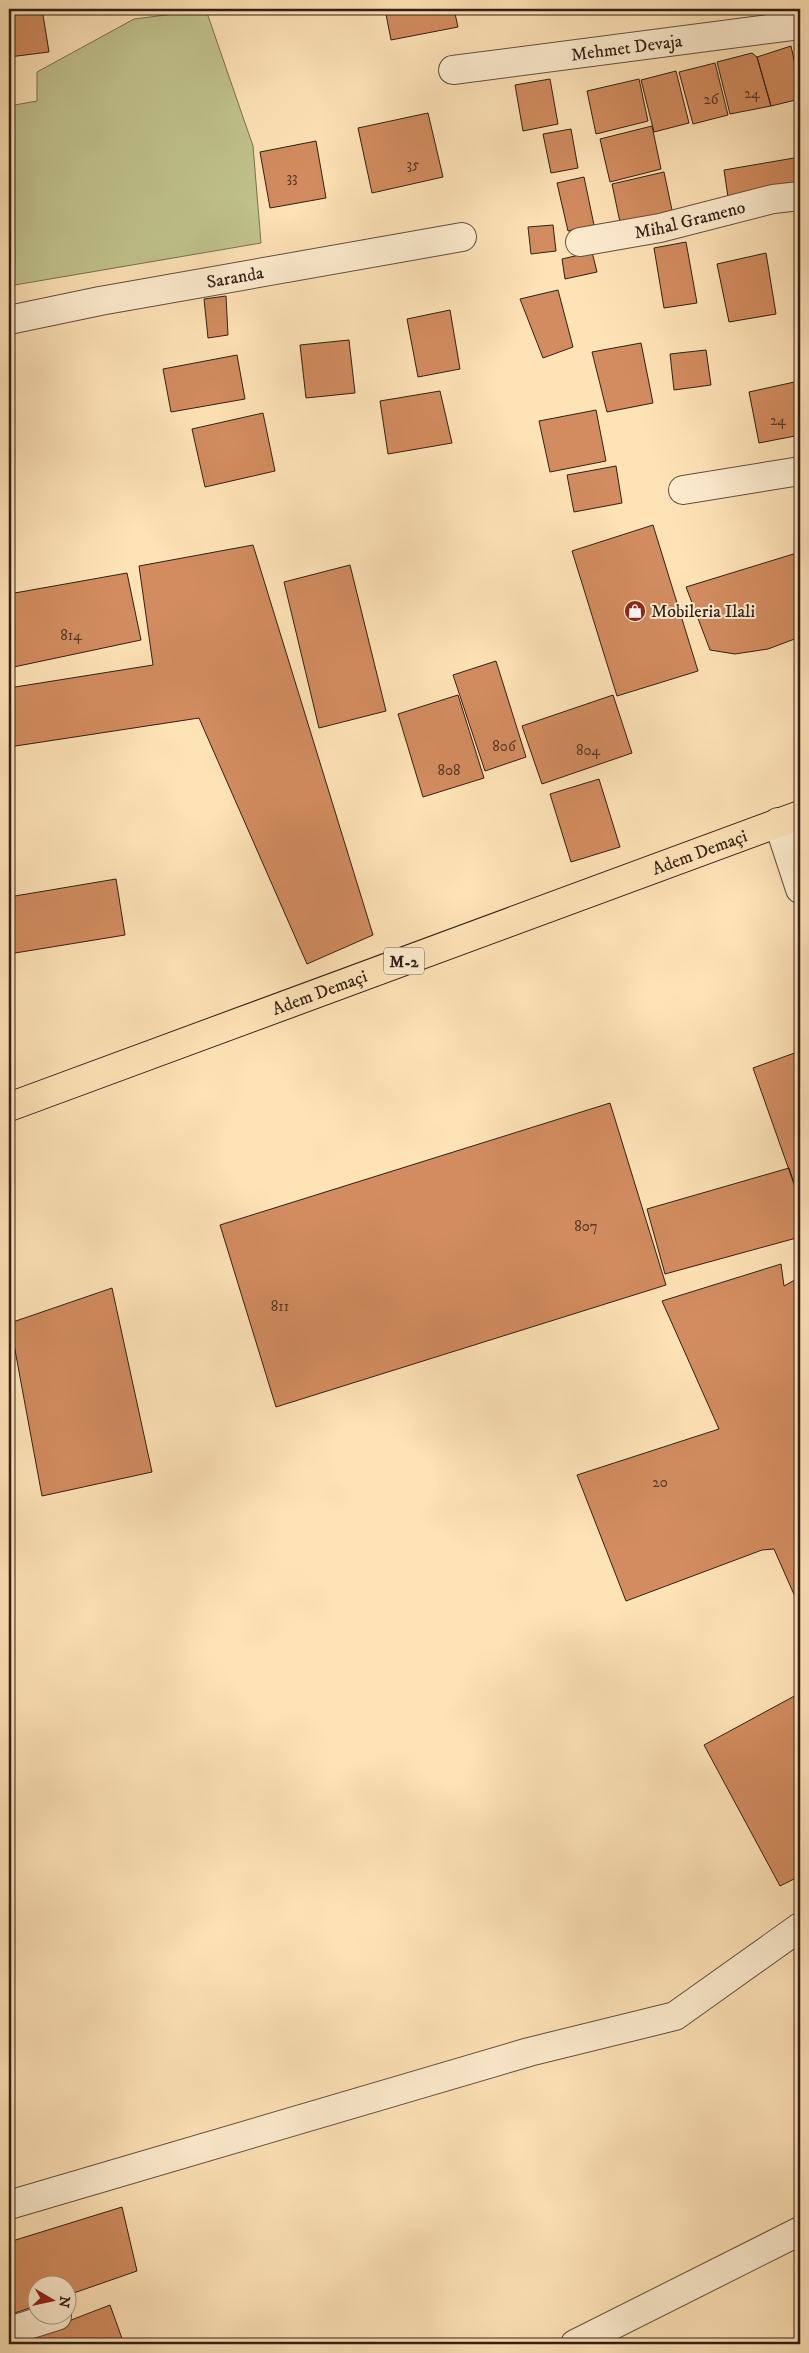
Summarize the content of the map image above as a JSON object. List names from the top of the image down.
{
  "streets": {
    "main road": ["Adem Demaçi", "M-2"],
    "street": ["Mehmet Devaja", "Mihal Grameno", "Saranda"]
  },
  "places": {
    "shop": ["Mobileria Ilali"]
  },
  "house_numbers": [
    "24",
    "26",
    "35",
    "33",
    "24",
    "814",
    "806",
    "804",
    "808",
    "807",
    "811",
    "20"
  ],
  "north": "right"
}
